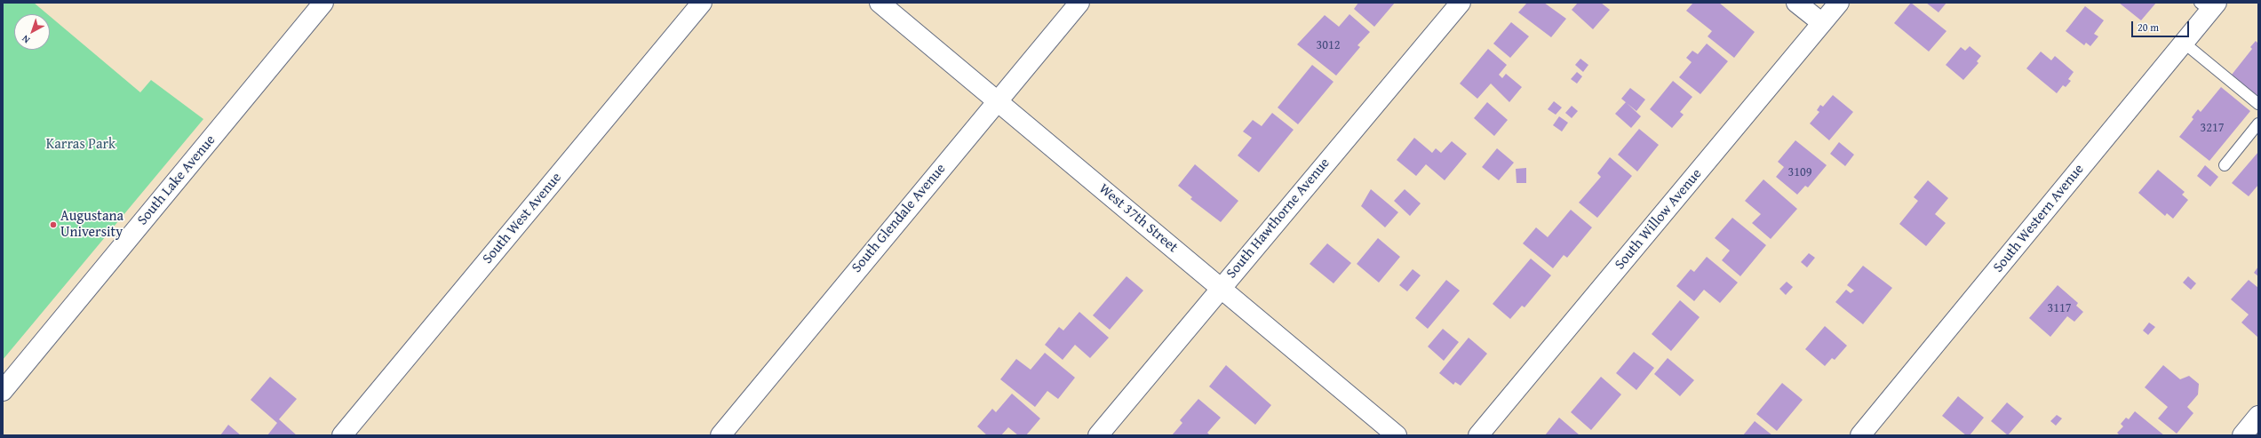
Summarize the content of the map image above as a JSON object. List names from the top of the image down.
{
  "streets": {
    "street": [
      "South Lake Avenue",
      "South West Avenue",
      "South Glendale Avenue",
      "West 37th Street",
      "South Hawthorne Avenue",
      "South Western Avenue",
      "South Willow Avenue"
    ]
  },
  "crossings": [
    ["South Glendale Avenue", "West 37th Street"],
    ["West 37th Street", "South Hawthorne Avenue"]
  ],
  "parks": ["Karras Park"],
  "places": ["Augustana University"],
  "house_numbers": [
    "3012",
    "3217",
    "3109",
    "3117"
  ],
  "scale_bar": "20 m",
  "north": "bottom left"
}
